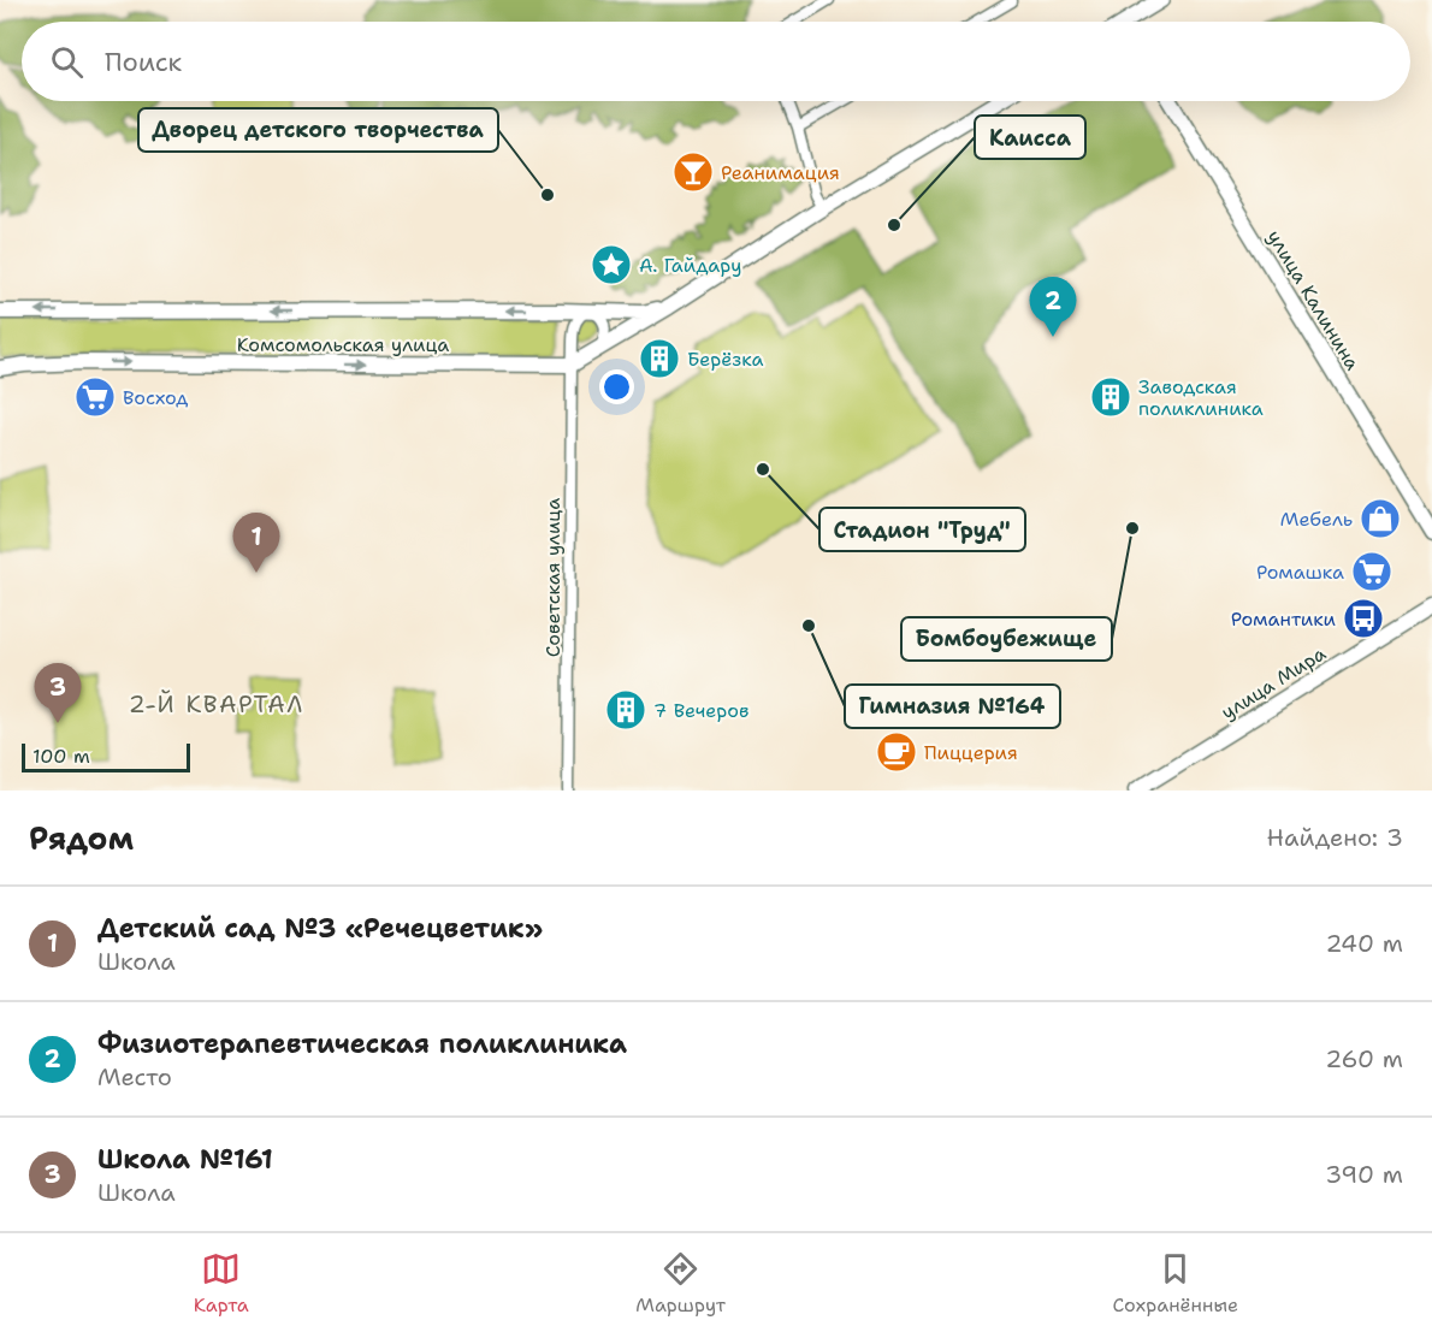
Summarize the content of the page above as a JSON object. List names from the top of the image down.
{
  "streets": {
    "street": [
      "улица Калинина",
      "Комсомольская улица",
      "Советская улица",
      "улица Мира"
    ]
  },
  "crossings": [
    ["Комсомольская улица", "Советская улица"]
  ],
  "districts": ["2-Й КВАРТАЛ"],
  "places": {
    "bar": ["Реанимация"],
    "other": [
      "Дворец детского творчества",
      "Каисса",
      "Стадион \"Труд\"",
      "Бомбоубежище",
      "Гимназия №164"
    ],
    "place": ["А. Гайдару"],
    "building": ["Берёзка", "Заводская поликлиника", "7 Вечеров"],
    "supermarket": ["Восход", "Ромашка"],
    "shop": ["Мебель"],
    "bus stop": ["Романтики"],
    "cafe": ["Пиццерия"]
  },
  "scale_bar": "100 m",
  "page": {
    "search": "Поиск",
    "pins": ["2", "1", "3"],
    "scale": "100 m",
    "heading": ["Рядом", "Найдено: 3"],
    "list": [
      {
        "mark": "1",
        "name": "Детский сад №3 «Речецветик»",
        "note": "Школа",
        "value": "240 m"
      },
      {
        "mark": "2",
        "name": "Физиотерапевтическая поликлиника",
        "note": "Место",
        "value": "260 m"
      },
      {
        "mark": "3",
        "name": "Школа №161",
        "note": "Школа",
        "value": "390 m"
      }
    ],
    "nav": ["Карта", "Маршрут", "Сохранённые"]
  }
}
